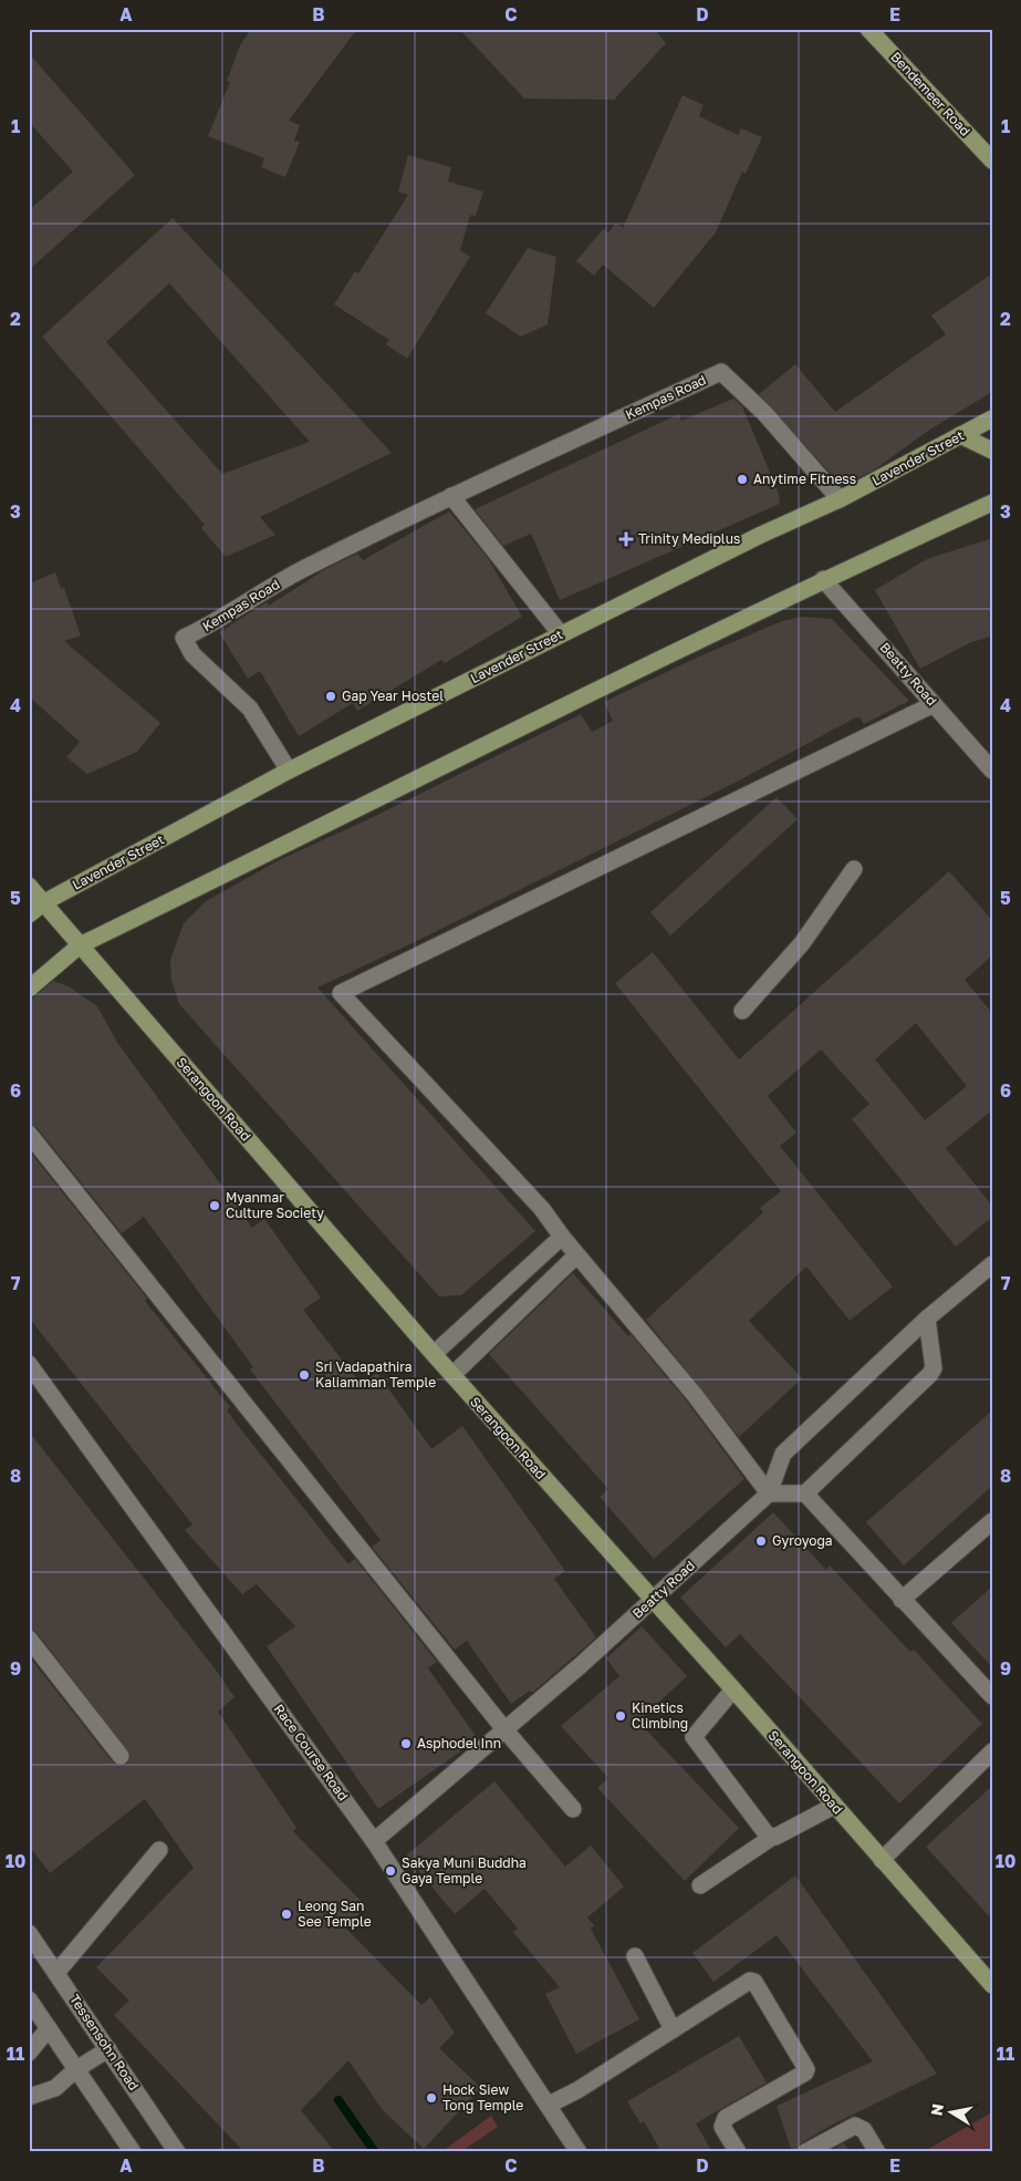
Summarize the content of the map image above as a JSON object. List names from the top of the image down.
{
  "streets": {
    "main road": ["Bendemeer Road", "Lavender Street", "Serangoon Road"],
    "street": [
      "Kempas Road",
      "Beatty Road",
      "Race Course Road",
      "Tessensohn Road"
    ]
  },
  "crossings": [
    ["Kempas Road", "Lavender Street"],
    ["Lavender Street", "Serangoon Road"],
    ["Beatty Road", "Serangoon Road"],
    ["Beatty Road", "Race Course Road"]
  ],
  "places": {
    "other": [
      "Anytime Fitness",
      "Gap Year Hostel",
      "Myanmar Culture Society",
      "Sri Vadapathira Kaliamman Temple",
      "Gyroyoga",
      "Kinetics Climbing",
      "Asphodel Inn",
      "Sakya Muni Buddha Gaya Temple",
      "Leong San See Temple",
      "Hock Siew Tong Temple"
    ],
    "health": ["Trinity Mediplus"]
  },
  "north": "left",
  "grid": {
    "columns": [
      "A",
      "B",
      "C",
      "D",
      "E"
    ],
    "rows": [
      "1",
      "2",
      "3",
      "4",
      "5",
      "6",
      "7",
      "8",
      "9",
      "10",
      "11"
    ]
  }
}
